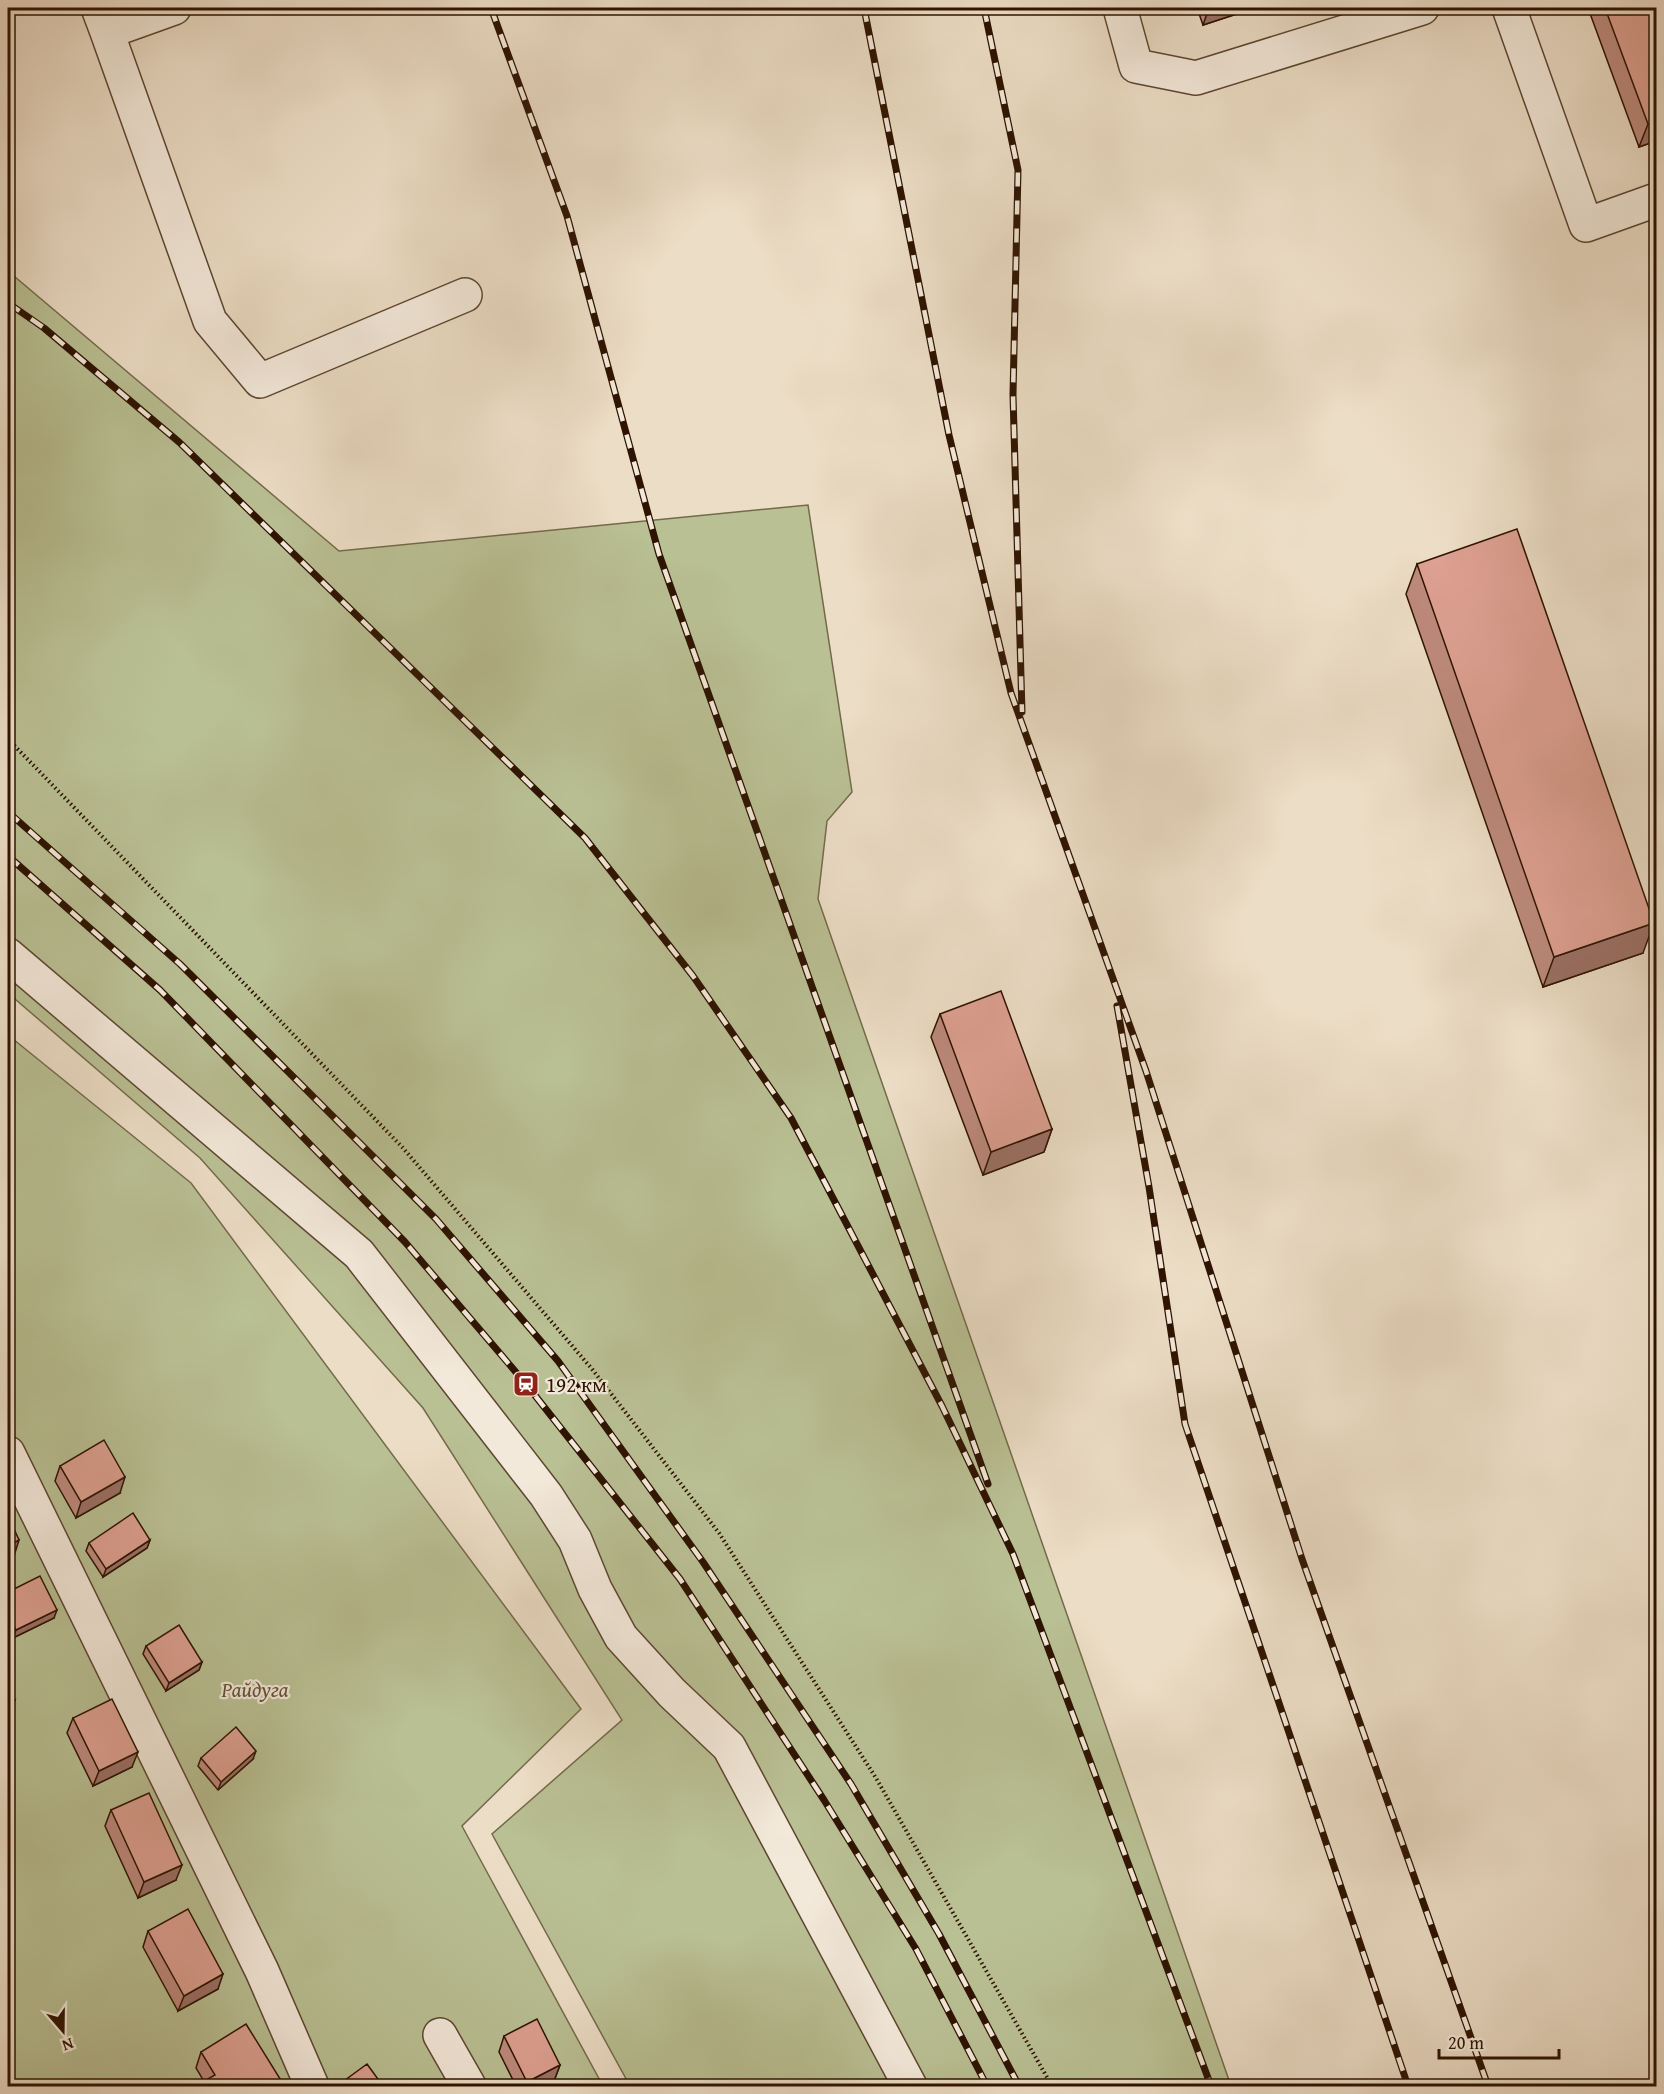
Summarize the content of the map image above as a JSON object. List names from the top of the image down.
{
  "parks": ["Райдуга"],
  "places": {
    "station": ["192 км"]
  },
  "scale_bar": "20 m",
  "north": "bottom"
}
